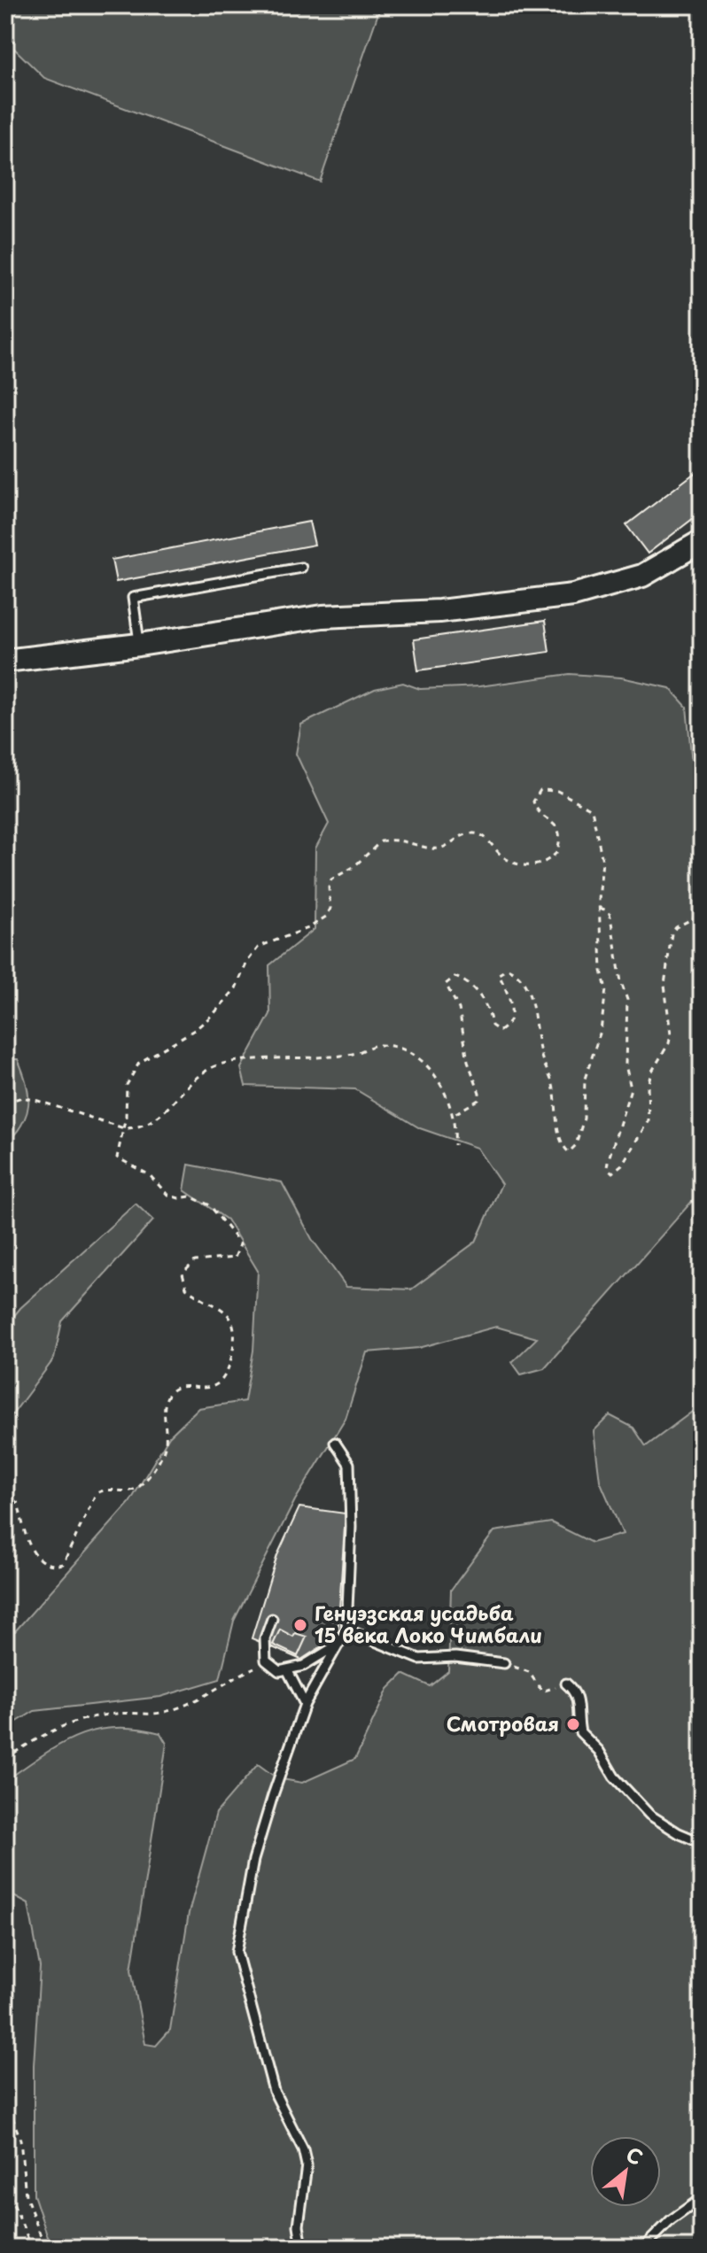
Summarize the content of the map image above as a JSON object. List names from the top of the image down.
{
  "places": ["Генуэзская усадьба 15 века Локо Чимбали", "Смотровая"],
  "north": "top right"
}
